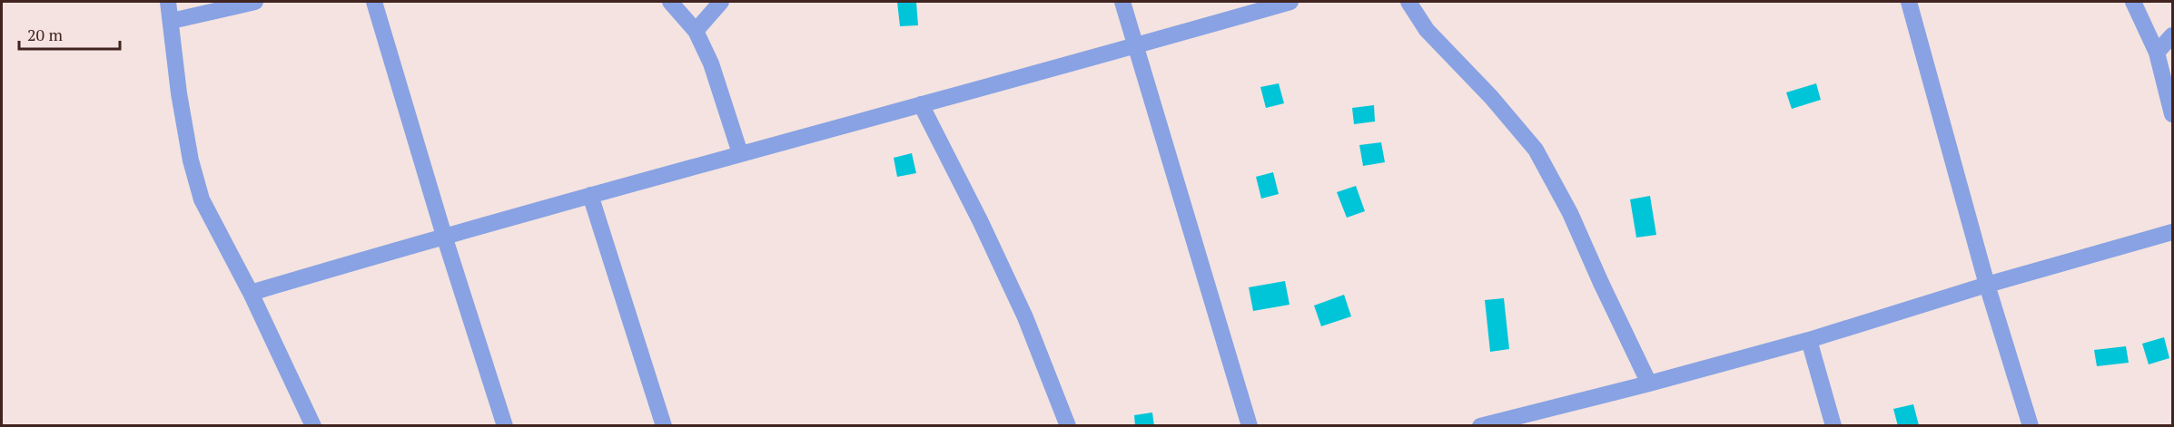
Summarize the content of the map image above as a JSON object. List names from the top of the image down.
{
  "scale_bar": "20 m"
}
